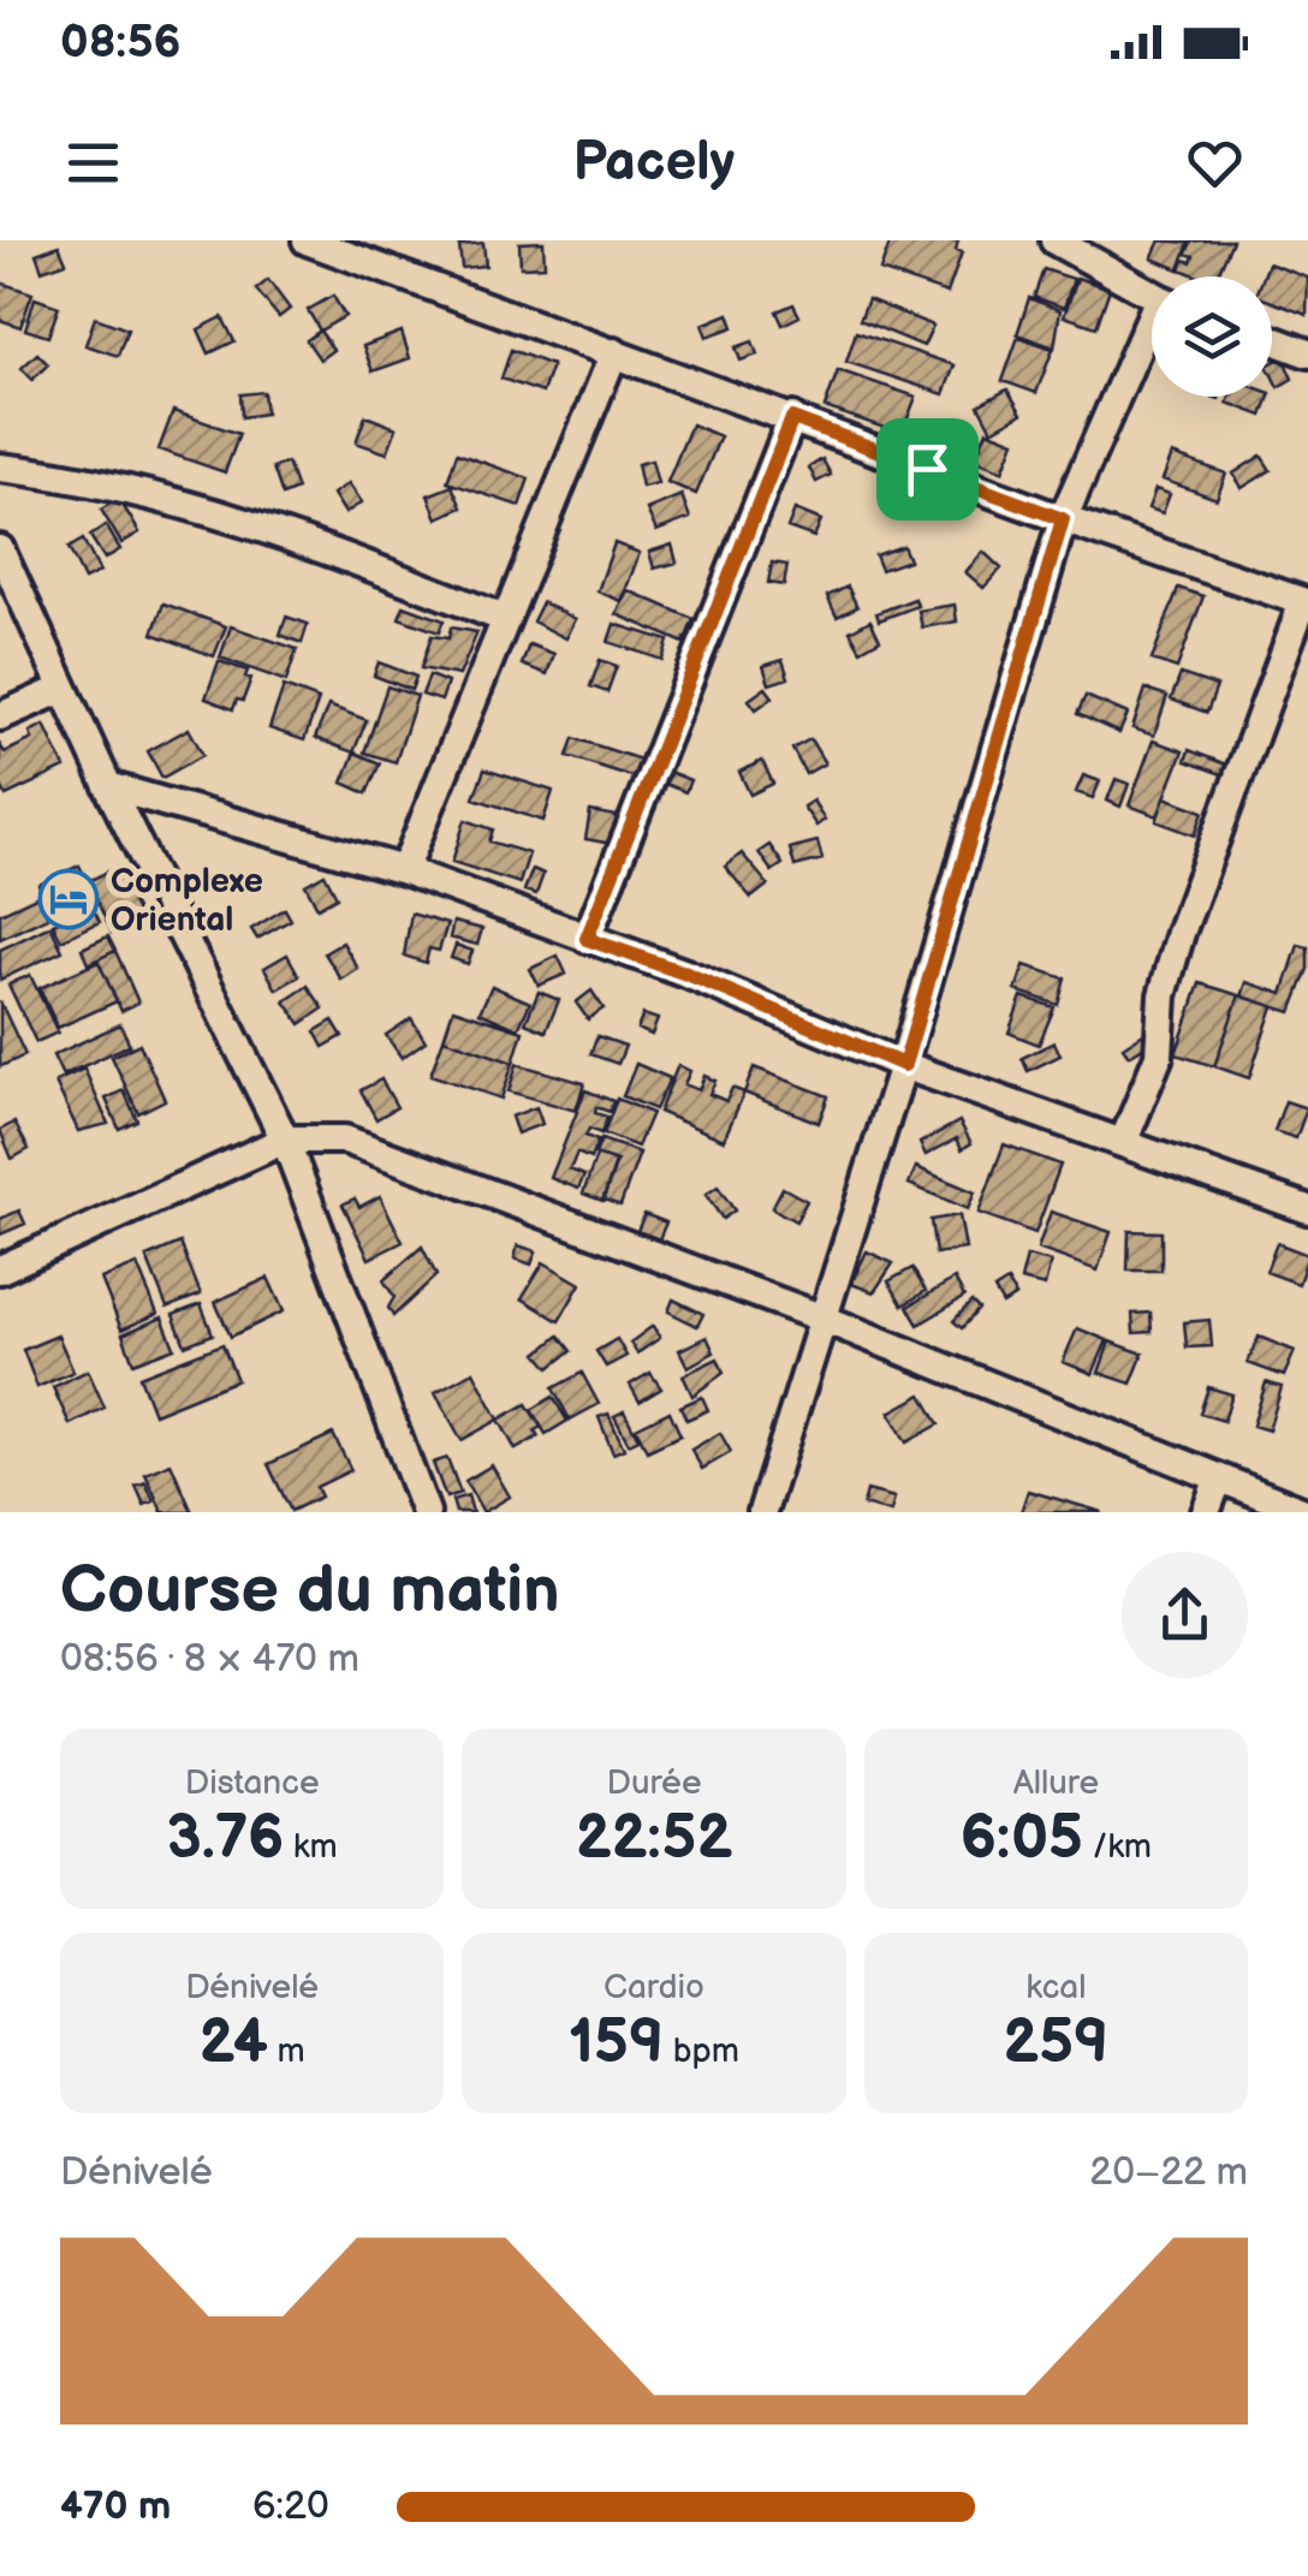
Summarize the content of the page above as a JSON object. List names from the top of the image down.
{
  "places": {
    "hotel": ["Complexe Oriental"]
  },
  "page": {
    "status": "08:56",
    "header": "Pacely",
    "heading": ["Course du matin", "08:56 · 8 × 470 m"],
    "stats": [
      ["Distance", "3.76 km"],
      ["Durée", "22:52"],
      ["Allure", "6:05 /km"],
      ["Dénivelé", "24 m"],
      ["Cardio", "159 bpm"],
      ["kcal", "259"]
    ],
    "chart": ["Dénivelé", "20–22 m"],
    "list": [
      {
        "name": "470 m",
        "note": "6:20"
      }
    ]
  }
}
